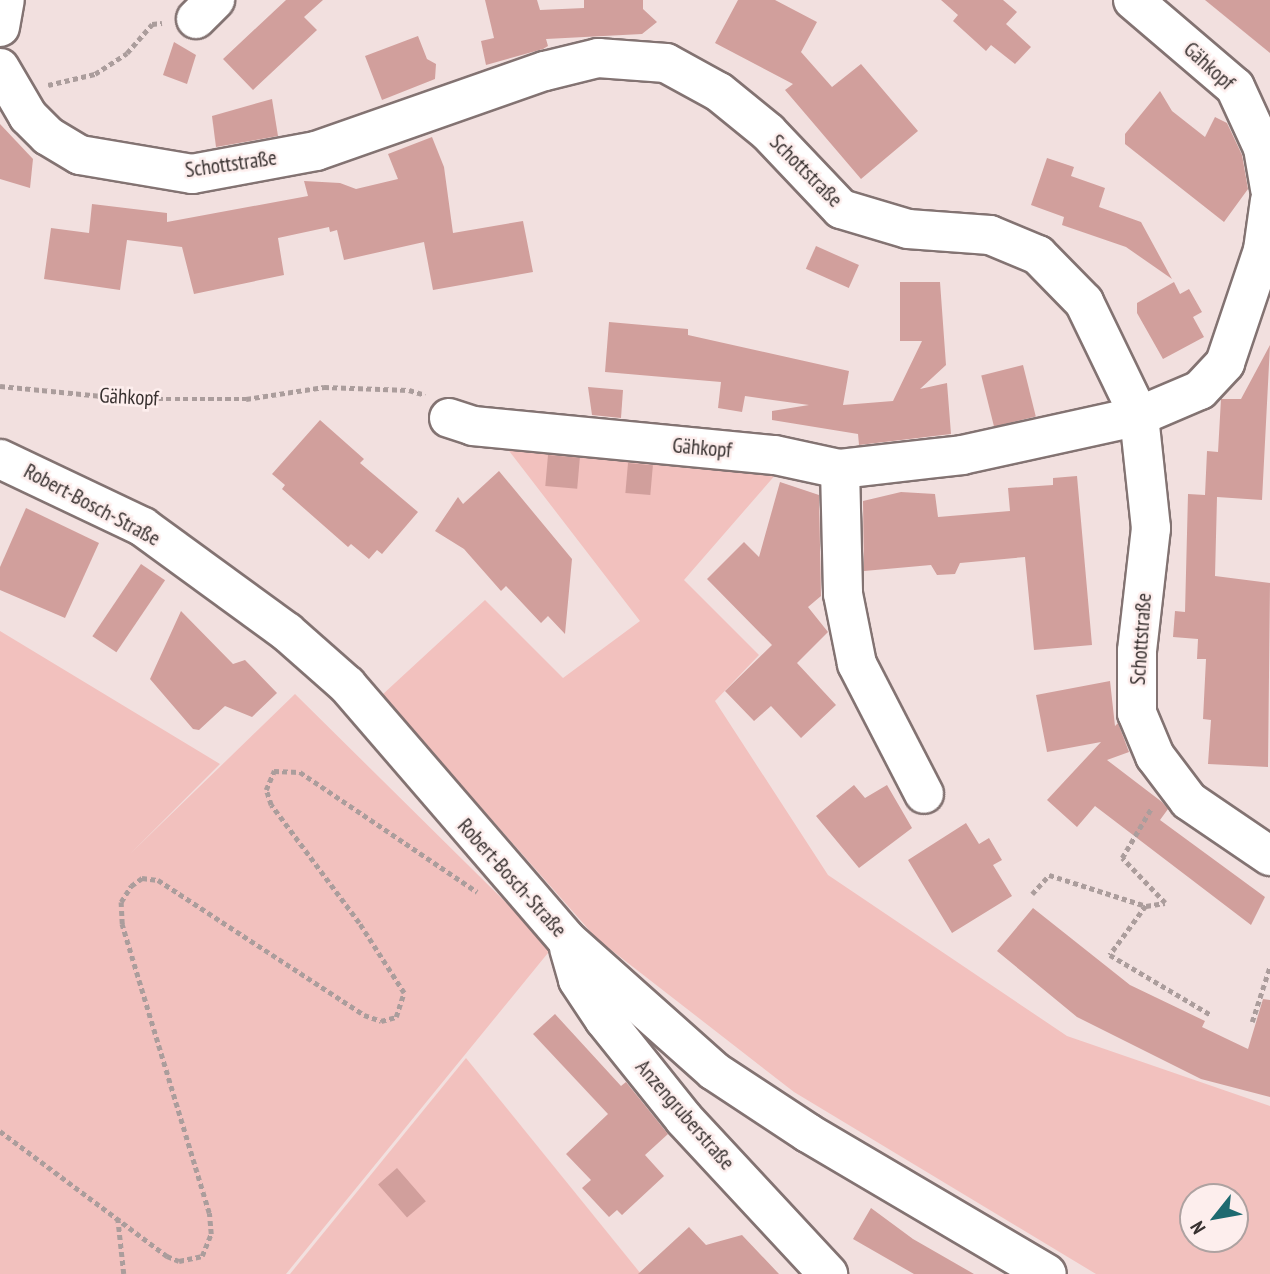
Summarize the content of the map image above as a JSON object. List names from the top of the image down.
{
  "streets": {
    "street": [
      "Gähkopf",
      "Schottstraße",
      "Robert-Bosch-Straße",
      "Anzengruberstraße"
    ]
  },
  "crossings": [
    ["Gähkopf", "Schottstraße"],
    ["Robert-Bosch-Straße", "Anzengruberstraße"]
  ],
  "north": "bottom left"
}
